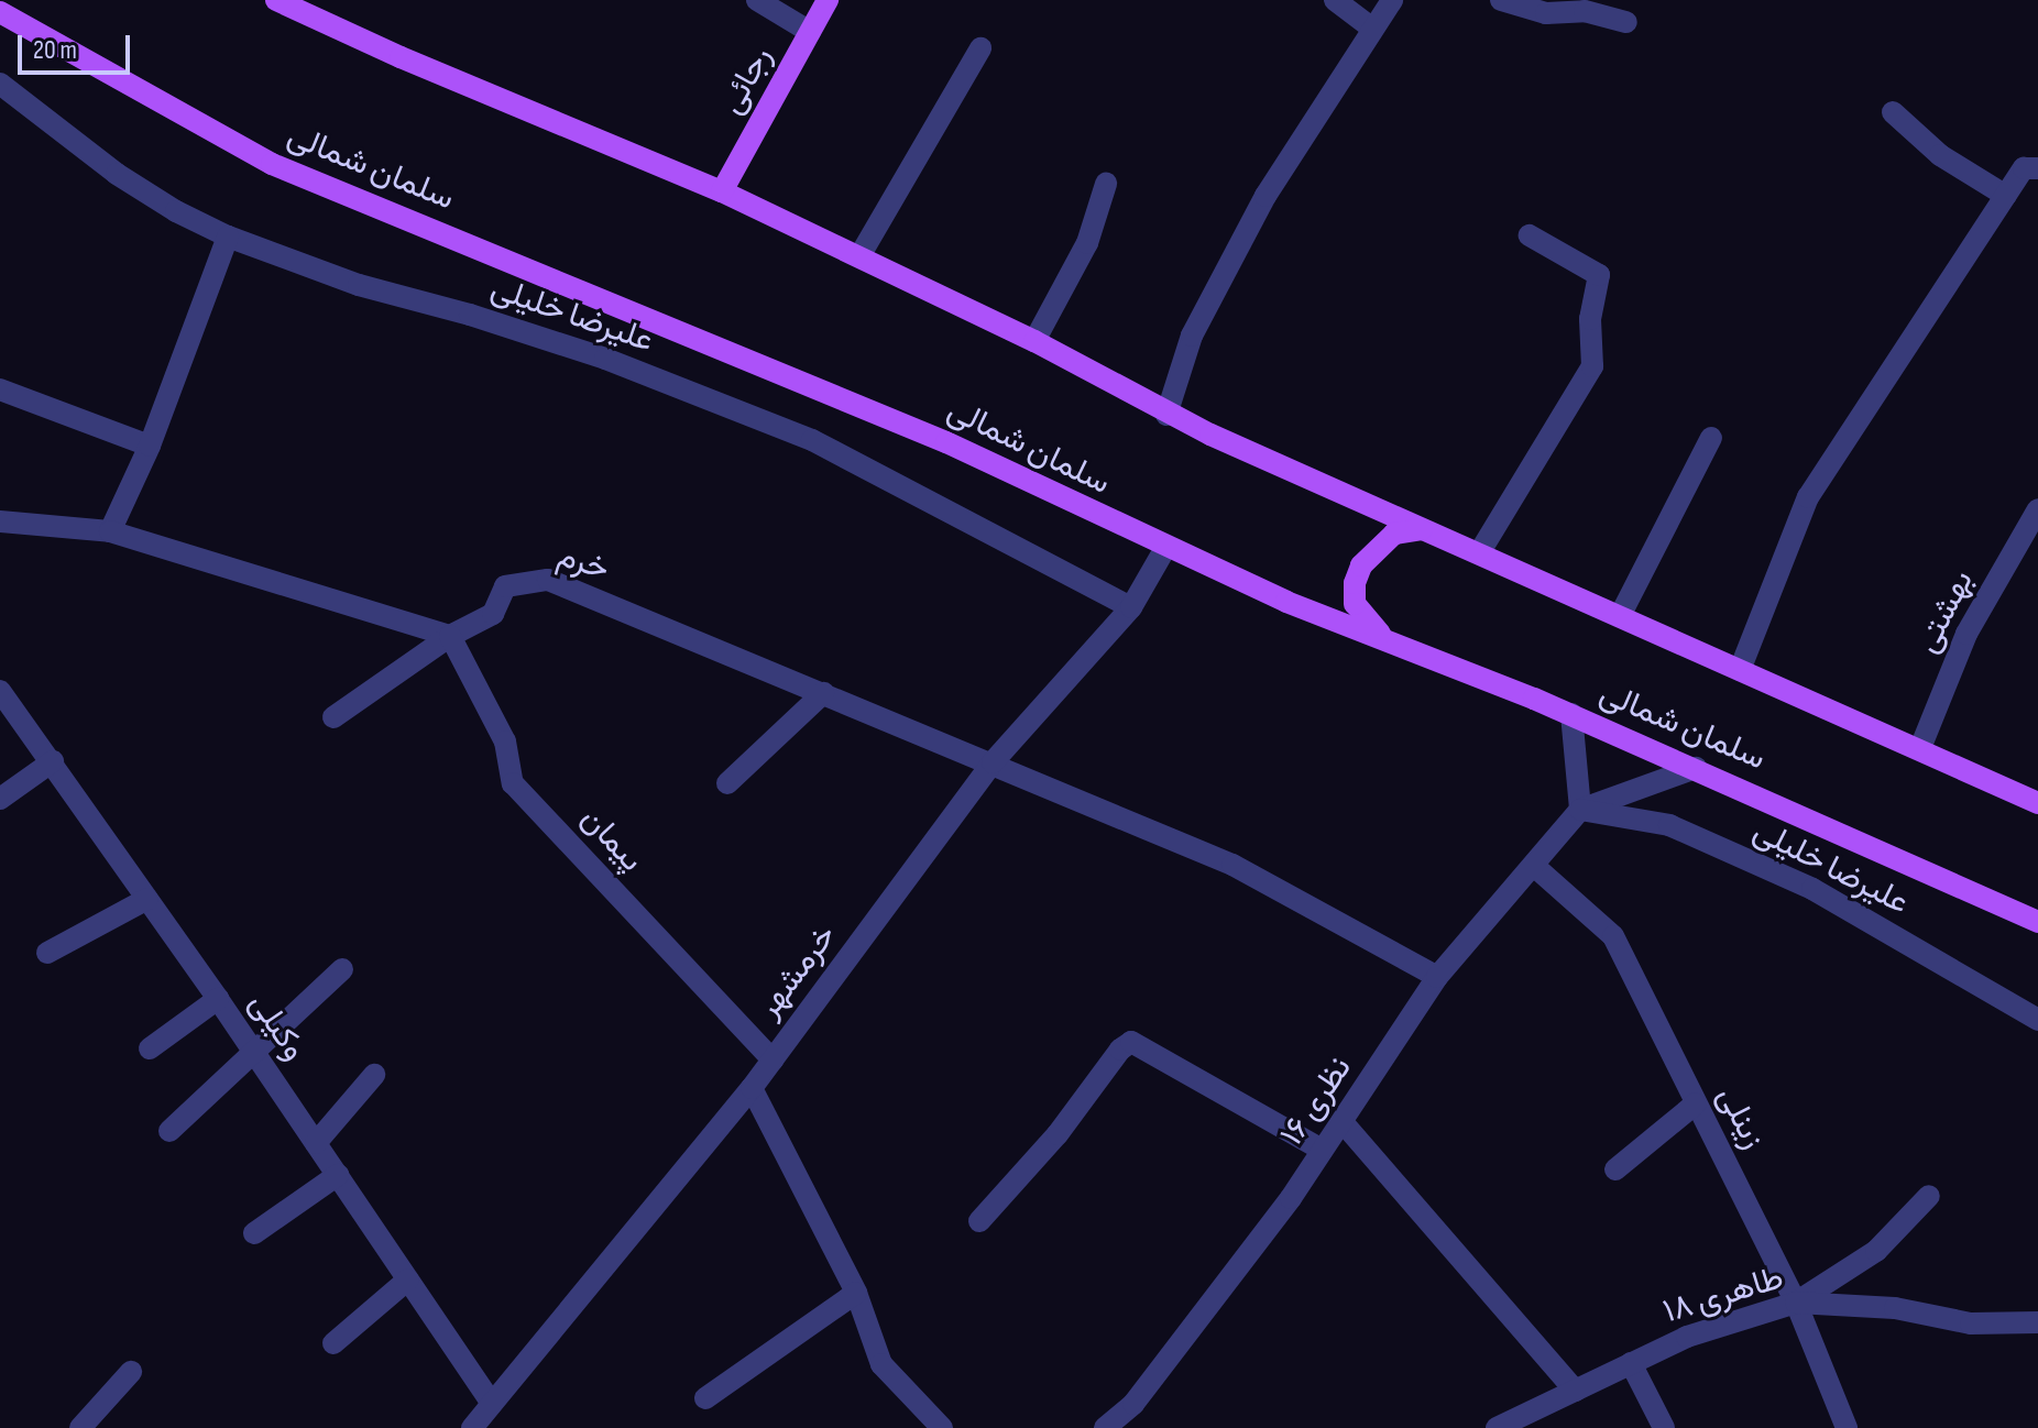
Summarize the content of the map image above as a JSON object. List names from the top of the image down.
{
  "streets": {
    "main road": ["رجائی", "سلمان شمالی"],
    "street": [
      "علیرضا خلیلی",
      "خرم",
      "بهشتی",
      "پیمان",
      "خرمشهر",
      "وکیلی",
      "نظری ۱۶",
      "زینلی",
      "طاهری ۱۸"
    ]
  },
  "crossings": [
    ["سلمان شمالی", "خرمشهر"],
    ["علیرضا خلیلی", "خرمشهر"],
    ["علیرضا خلیلی", "نظری ۱۶"],
    ["خرم", "پیمان"],
    ["خرم", "خرمشهر"],
    ["خرم", "نظری ۱۶"],
    ["پیمان", "خرمشهر"],
    ["خرمشهر", "وکیلی"],
    ["نظری ۱۶", "زینلی"],
    ["زینلی", "طاهری ۱۸"]
  ],
  "scale_bar": "20 m"
}
